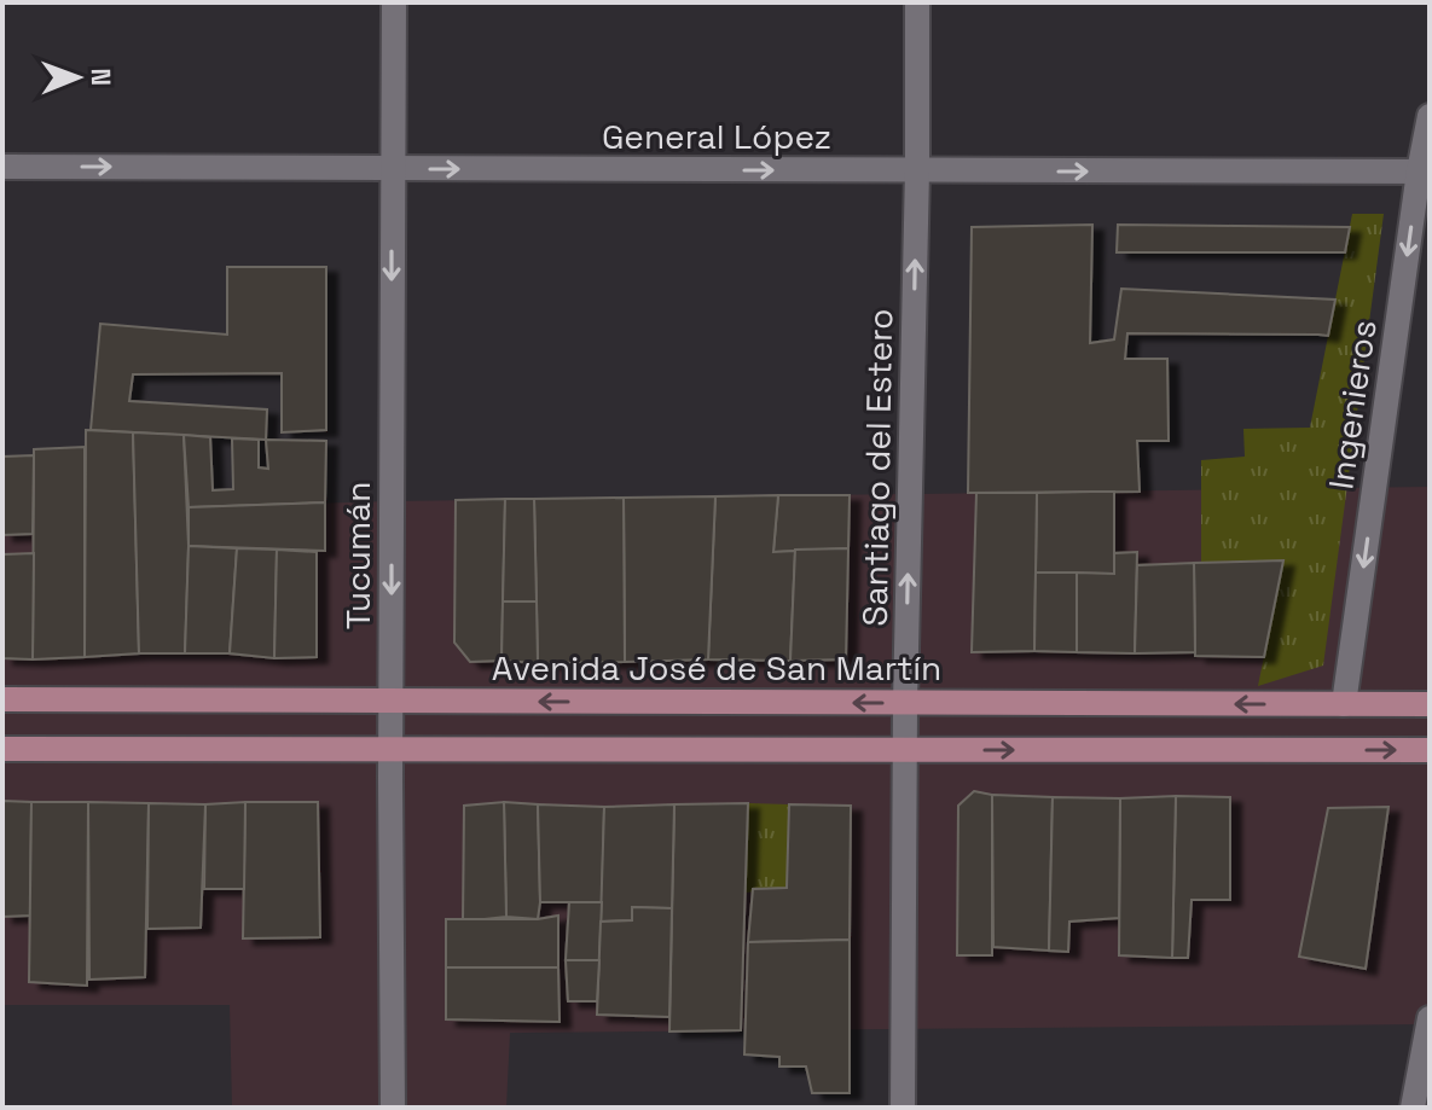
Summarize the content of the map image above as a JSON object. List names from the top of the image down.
{
  "streets": {
    "main road": ["Avenida José de San Martín"],
    "street": [
      "General López",
      "Ingenieros",
      "Santiago del Estero",
      "Tucumán"
    ]
  },
  "crossings": [
    ["General López", "Ingenieros"],
    ["General López", "Santiago del Estero"],
    ["General López", "Tucumán"],
    ["Ingenieros", "Avenida José de San Martín"],
    ["Santiago del Estero", "Avenida José de San Martín"],
    ["Tucumán", "Avenida José de San Martín"]
  ],
  "one_way": [
    "General López",
    "Ingenieros",
    "Santiago del Estero",
    "Tucumán"
  ],
  "north": "right"
}
